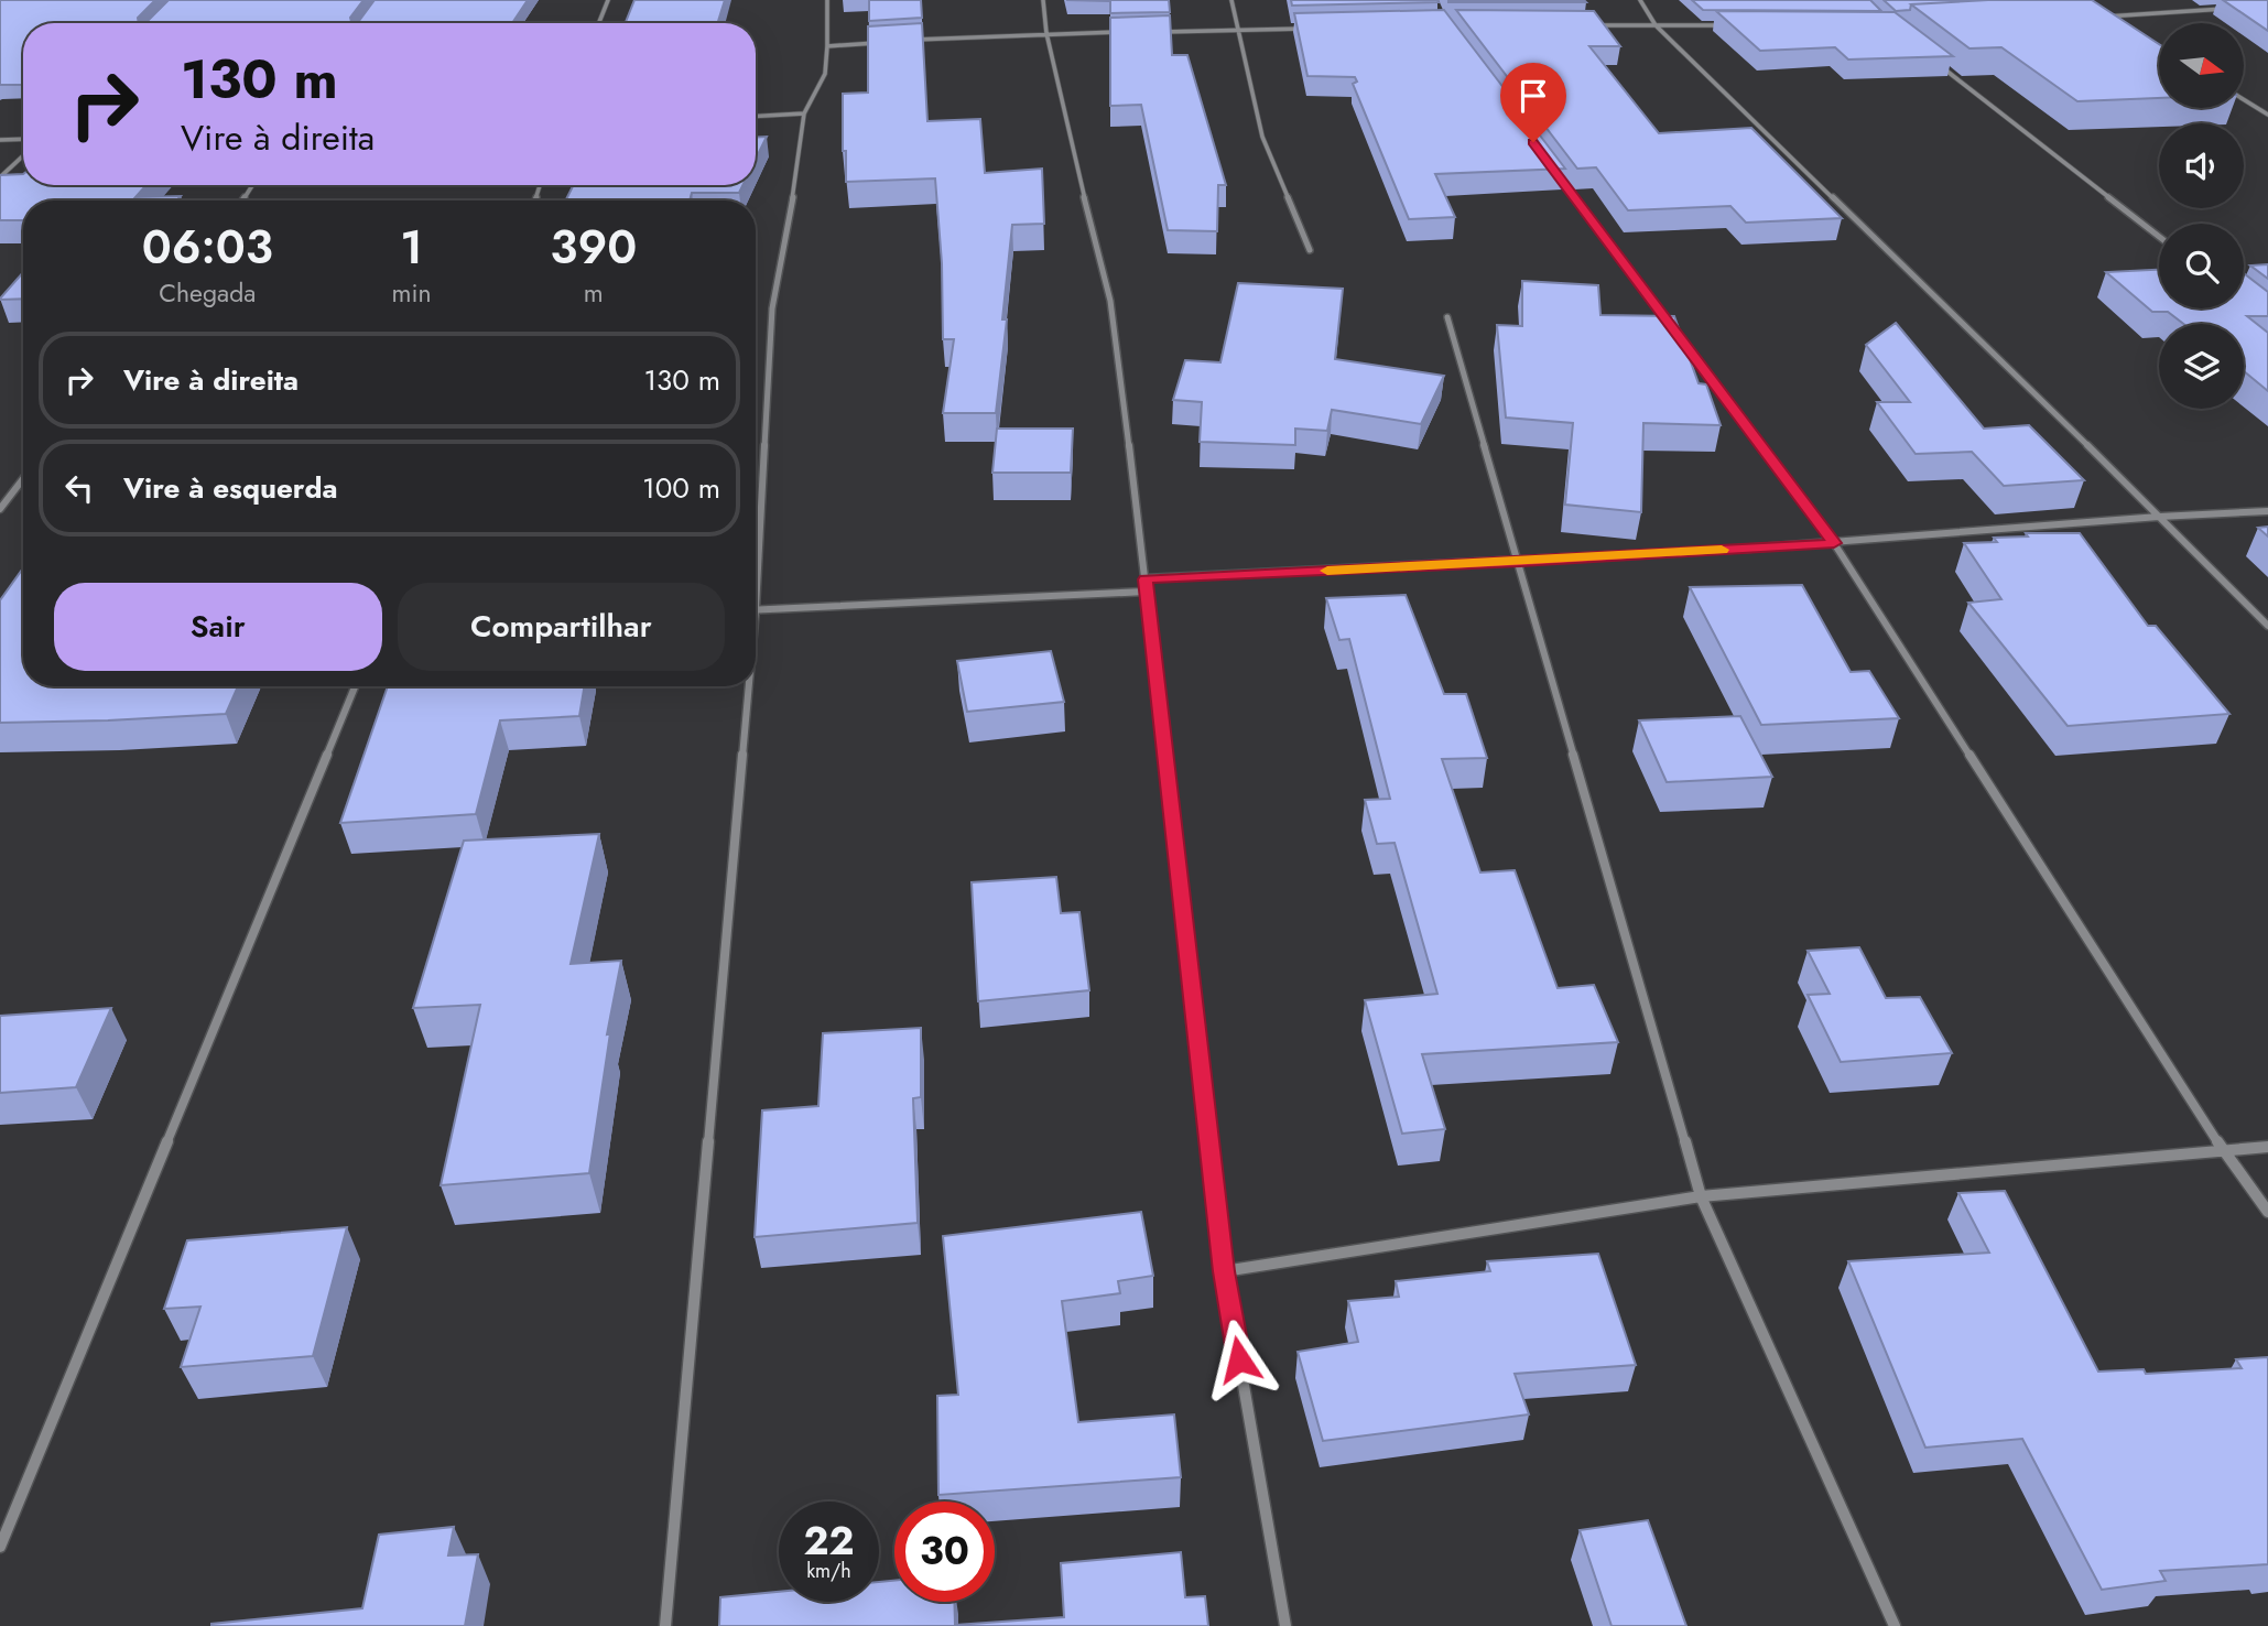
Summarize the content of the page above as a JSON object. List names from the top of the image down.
{
  "north": "right",
  "page": {
    "turn": ["130 m", "Vire à direita"],
    "eta": [
      "06:03",
      "Chegada",
      "1",
      "min",
      "390",
      "m"
    ],
    "list": [
      {
        "name": "Vire à direita",
        "value": "130 m"
      },
      {
        "name": "Vire à esquerda",
        "value": "100 m"
      }
    ],
    "buttons": ["Sair", "Compartilhar"],
    "speed": "22 km/h",
    "limit": "30"
  }
}
